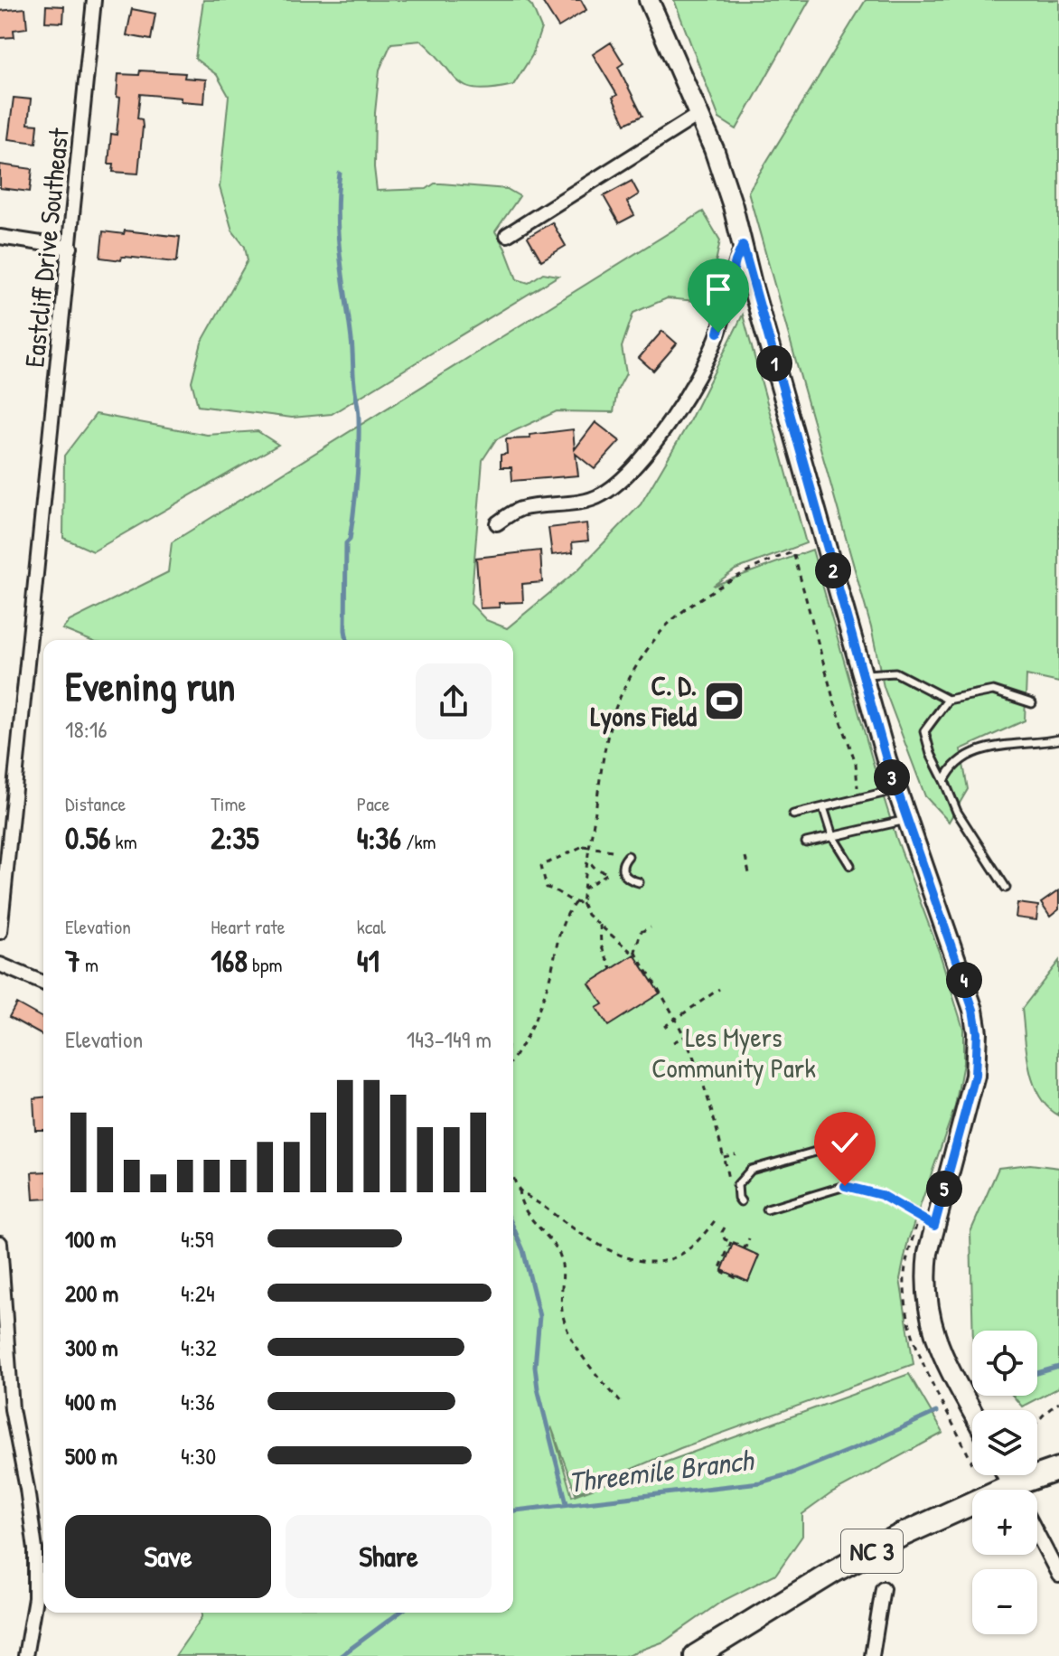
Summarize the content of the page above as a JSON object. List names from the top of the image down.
{
  "streets": {
    "main road": ["NC 3"],
    "street": ["Eastcliff Drive Southeast"]
  },
  "water": ["Threemile Branch"],
  "parks": ["Les Myers Community Park"],
  "places": {
    "sports": ["C. D. Lyons Field"]
  },
  "page": {
    "pins": [
      "1",
      "2",
      "3",
      "4",
      "5"
    ],
    "heading": ["Evening run", "18:16"],
    "stats": [
      ["Distance", "0.56 km"],
      ["Time", "2:35"],
      ["Pace", "4:36 /km"],
      ["Elevation", "7 m"],
      ["Heart rate", "168 bpm"],
      ["kcal", "41"]
    ],
    "chart": ["Elevation", "143–149 m"],
    "list": [
      {
        "name": "100 m",
        "note": "4:59"
      },
      {
        "name": "200 m",
        "note": "4:24"
      },
      {
        "name": "300 m",
        "note": "4:32"
      },
      {
        "name": "400 m",
        "note": "4:36"
      },
      {
        "name": "500 m",
        "note": "4:30"
      }
    ],
    "map_buttons": ["+", "−"],
    "buttons": ["Save", "Share"]
  }
}
